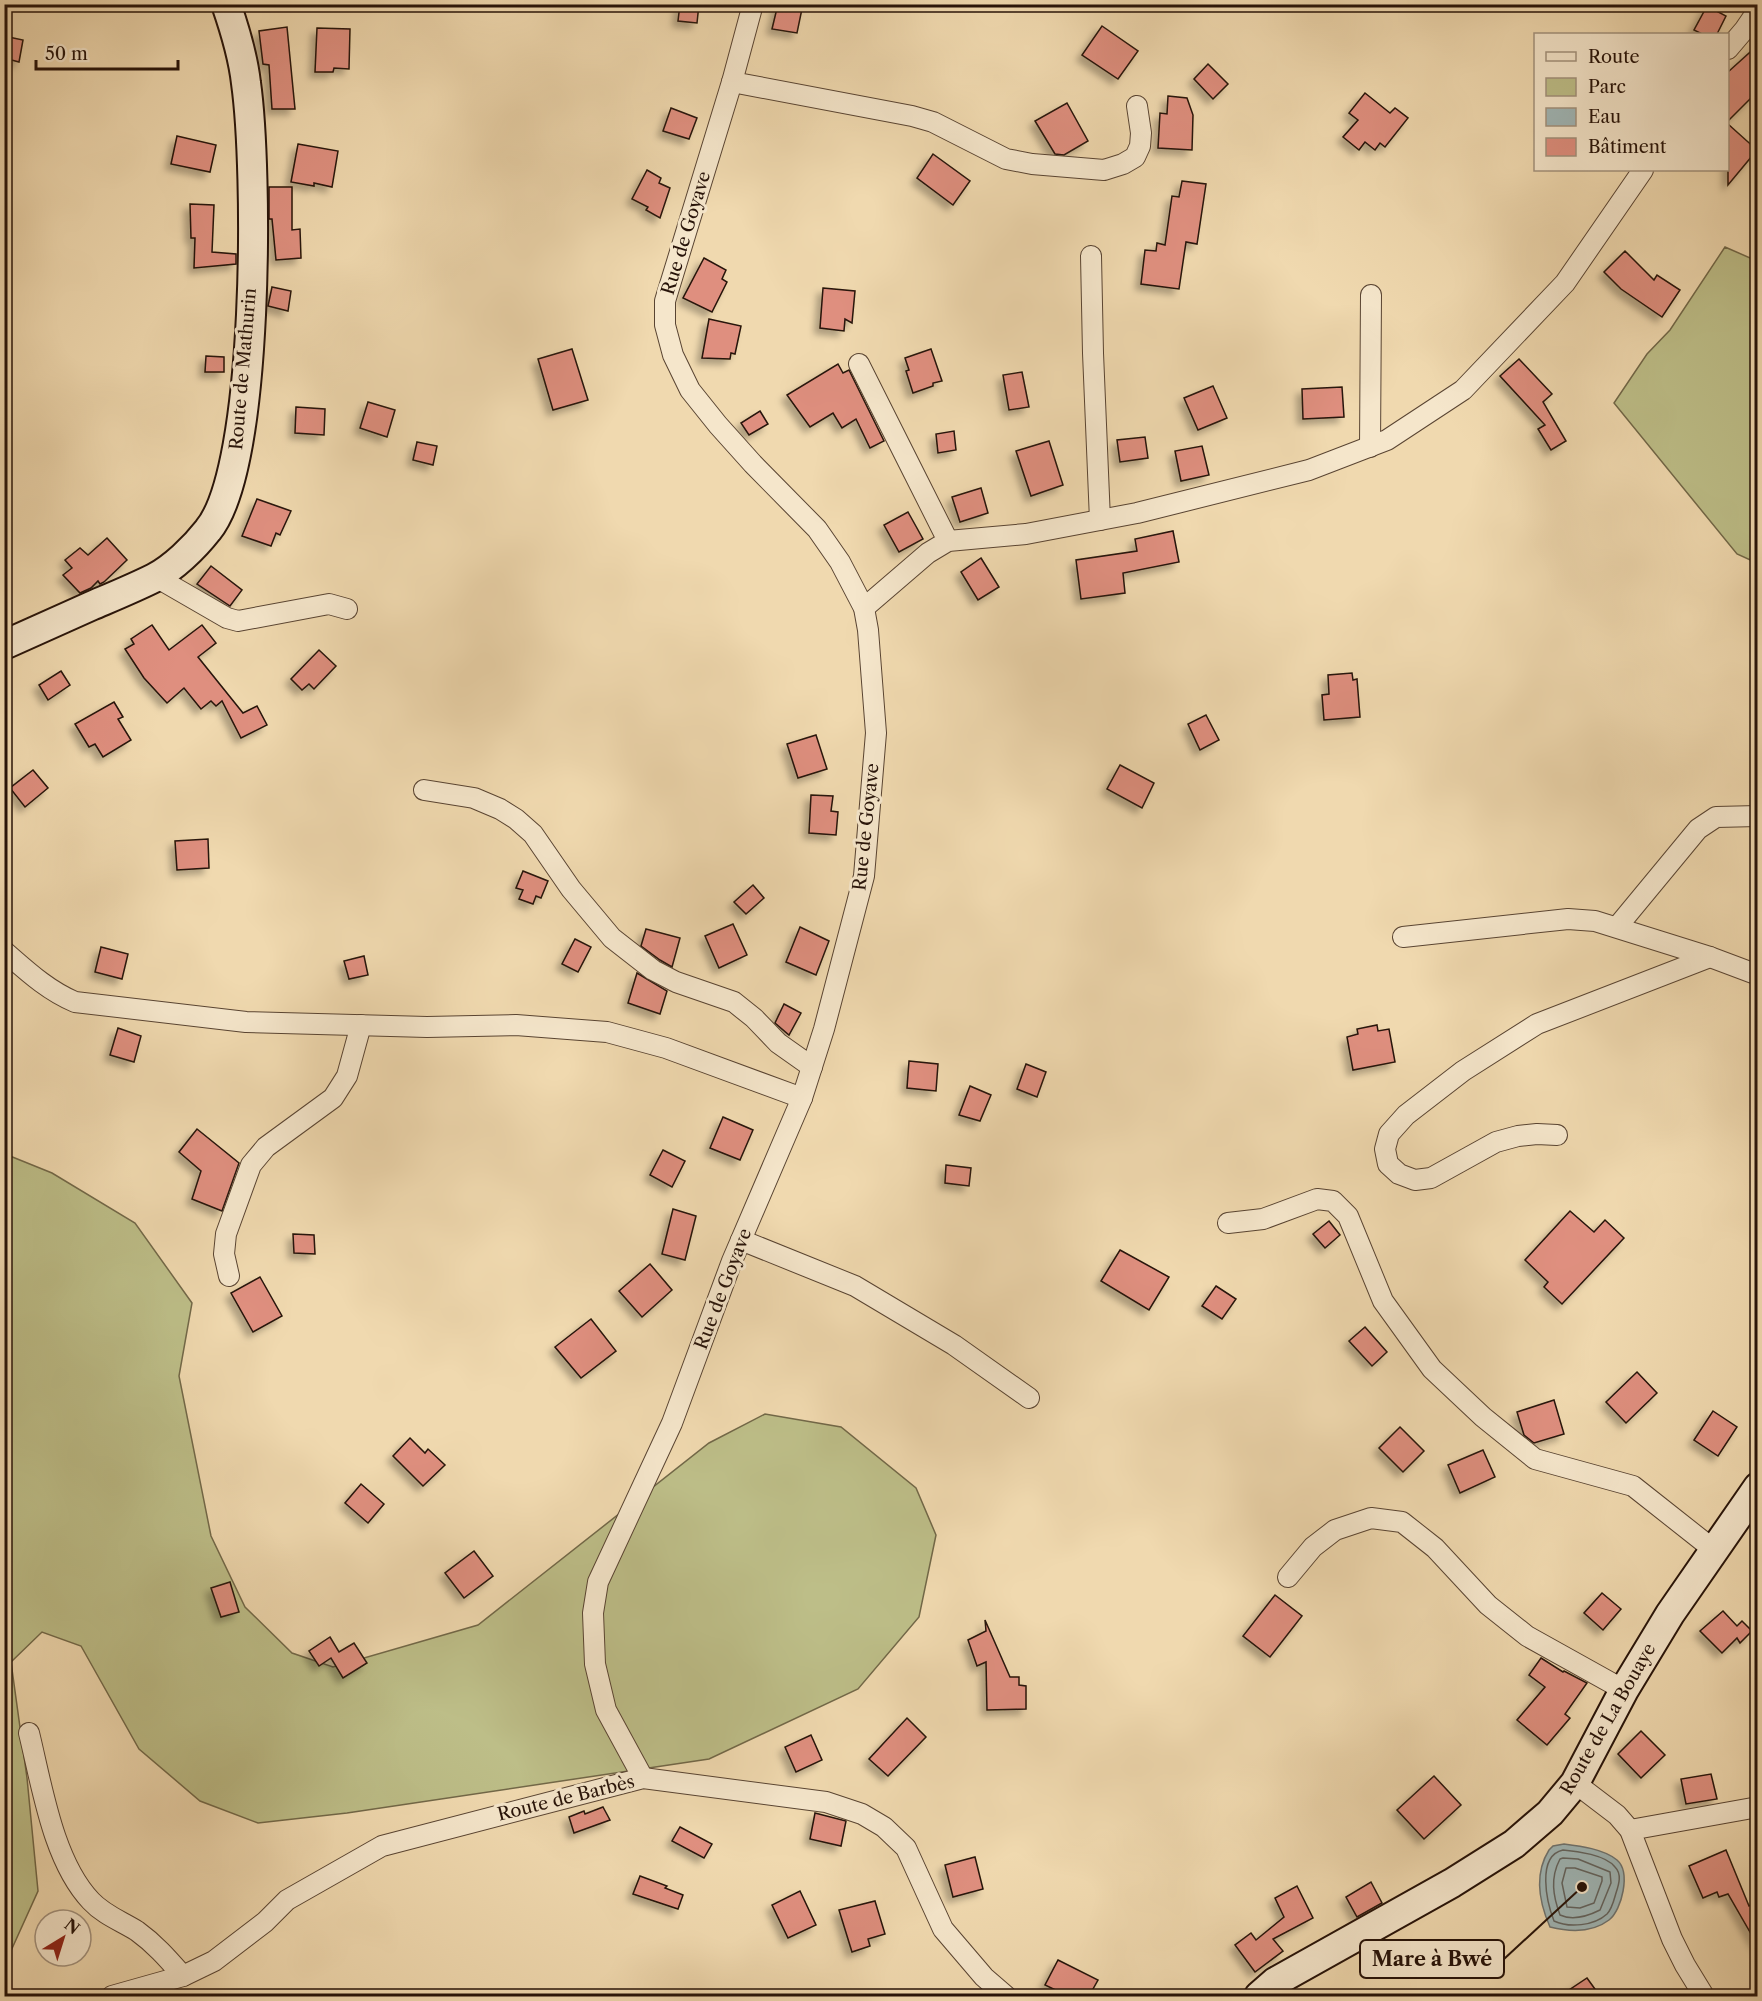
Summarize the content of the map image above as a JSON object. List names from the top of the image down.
{
  "streets": {
    "street": [
      "Rue de Goyave",
      "Route de Mathurin",
      "Route de La Bouaye",
      "Route de Barbès"
    ]
  },
  "crossings": [
    ["Rue de Goyave", "Route de Barbès"]
  ],
  "places": ["Mare à Bwé"],
  "legend": [
    "Route",
    "Parc",
    "Eau",
    "Bâtiment"
  ],
  "scale_bar": "50 m",
  "north": "top right"
}
